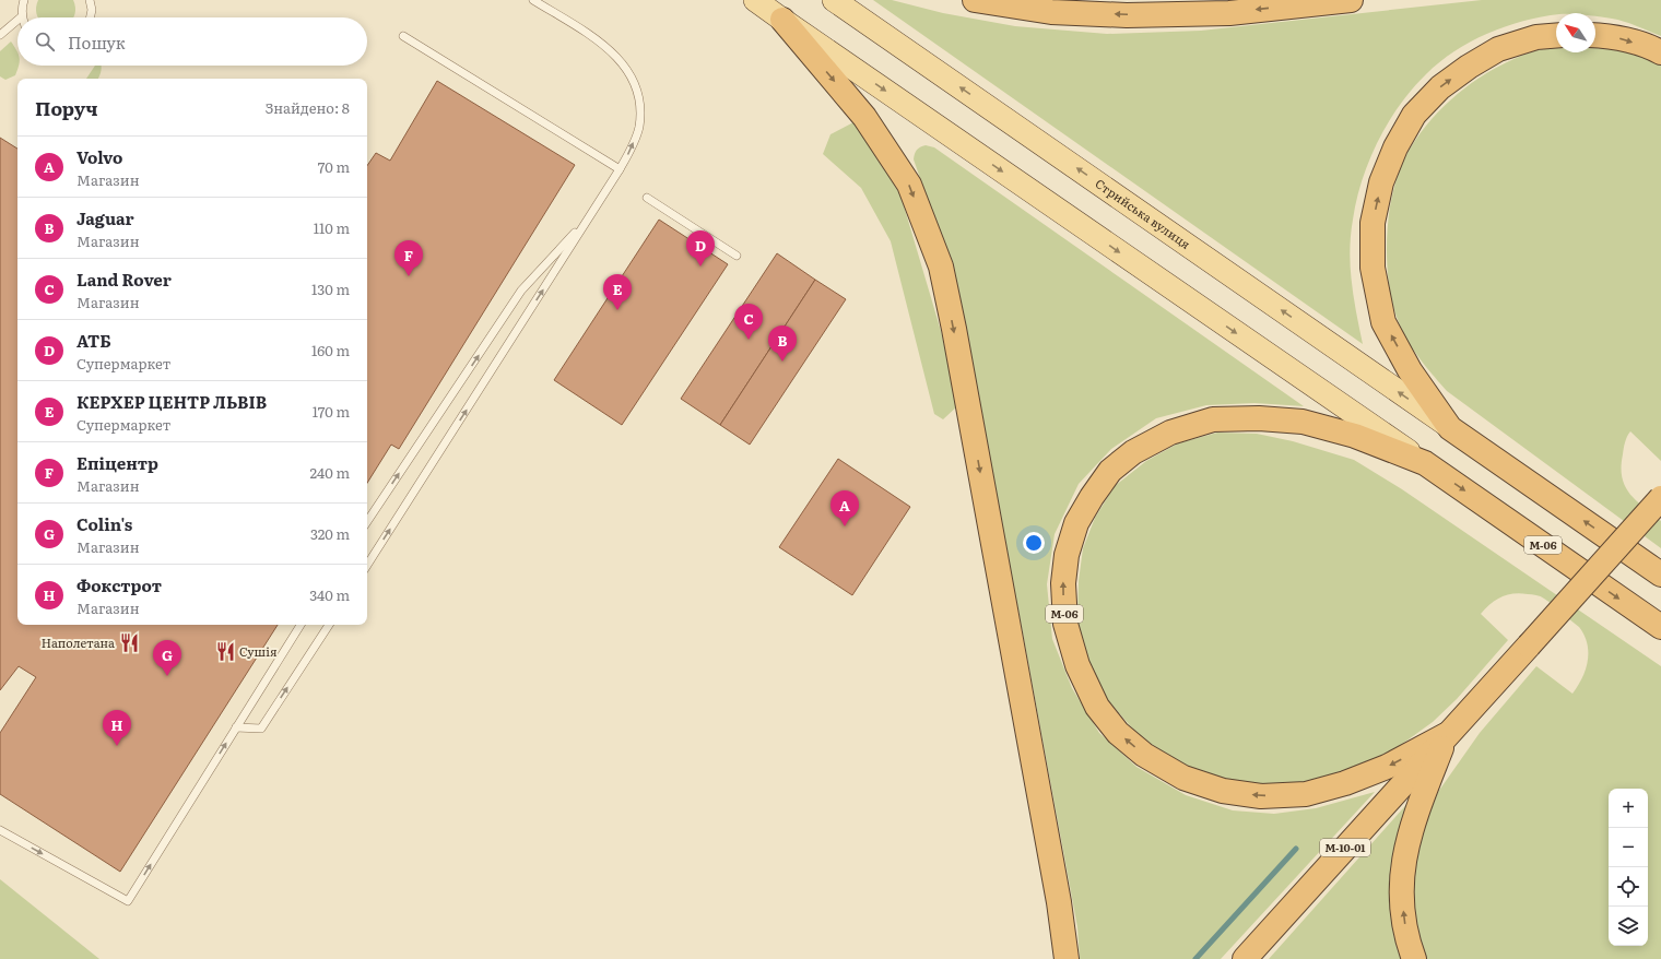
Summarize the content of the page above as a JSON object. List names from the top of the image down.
{
  "streets": {
    "highway": ["М-06", "М-10-01"],
    "main road": ["Стрийська вулиця"]
  },
  "crossings": [
    ["М-06", "М-10-01"]
  ],
  "places": {
    "restaurant": ["Наполетана", "Сушія"]
  },
  "north": "top left",
  "page": {
    "search": "Пошук",
    "heading": ["Поруч", "Знайдено: 8"],
    "list": [
      {
        "mark": "A",
        "name": "Volvo",
        "note": "Магазин",
        "value": "70 m"
      },
      {
        "mark": "B",
        "name": "Jaguar",
        "note": "Магазин",
        "value": "110 m"
      },
      {
        "mark": "C",
        "name": "Land Rover",
        "note": "Магазин",
        "value": "130 m"
      },
      {
        "mark": "D",
        "name": "АТБ",
        "note": "Супермаркет",
        "value": "160 m"
      },
      {
        "mark": "E",
        "name": "КЕРХЕР ЦЕНТР ЛЬВІВ",
        "note": "Супермаркет",
        "value": "170 m"
      },
      {
        "mark": "F",
        "name": "Епіцентр",
        "note": "Магазин",
        "value": "240 m"
      },
      {
        "mark": "G",
        "name": "Colin's",
        "note": "Магазин",
        "value": "320 m"
      },
      {
        "mark": "H",
        "name": "Фокстрот",
        "note": "Магазин",
        "value": "340 m"
      }
    ],
    "pins": [
      "D",
      "F",
      "E",
      "C",
      "B",
      "A",
      "G",
      "H"
    ],
    "map_buttons": ["+", "−"]
  }
}
